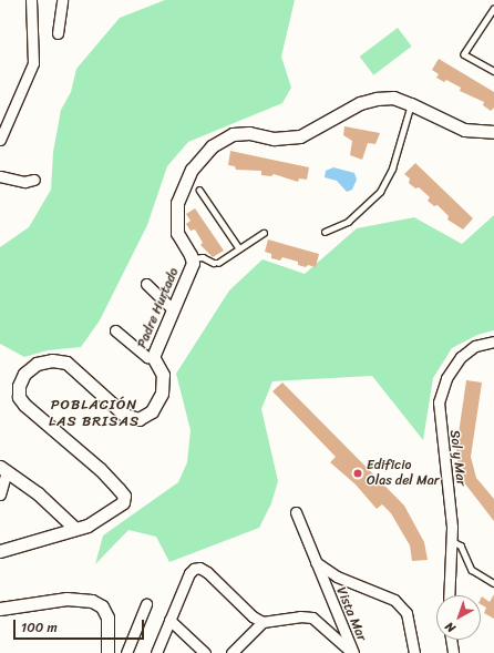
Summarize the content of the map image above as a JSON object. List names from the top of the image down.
{
  "streets": {
    "street": ["Padre Hurtado", "Sol y Mar", "Vista Mar"]
  },
  "districts": ["POBLACIÓN LAS BRISAS"],
  "places": ["Edificio Olas del Mar"],
  "scale_bar": "100 m",
  "north": "bottom left"
}
